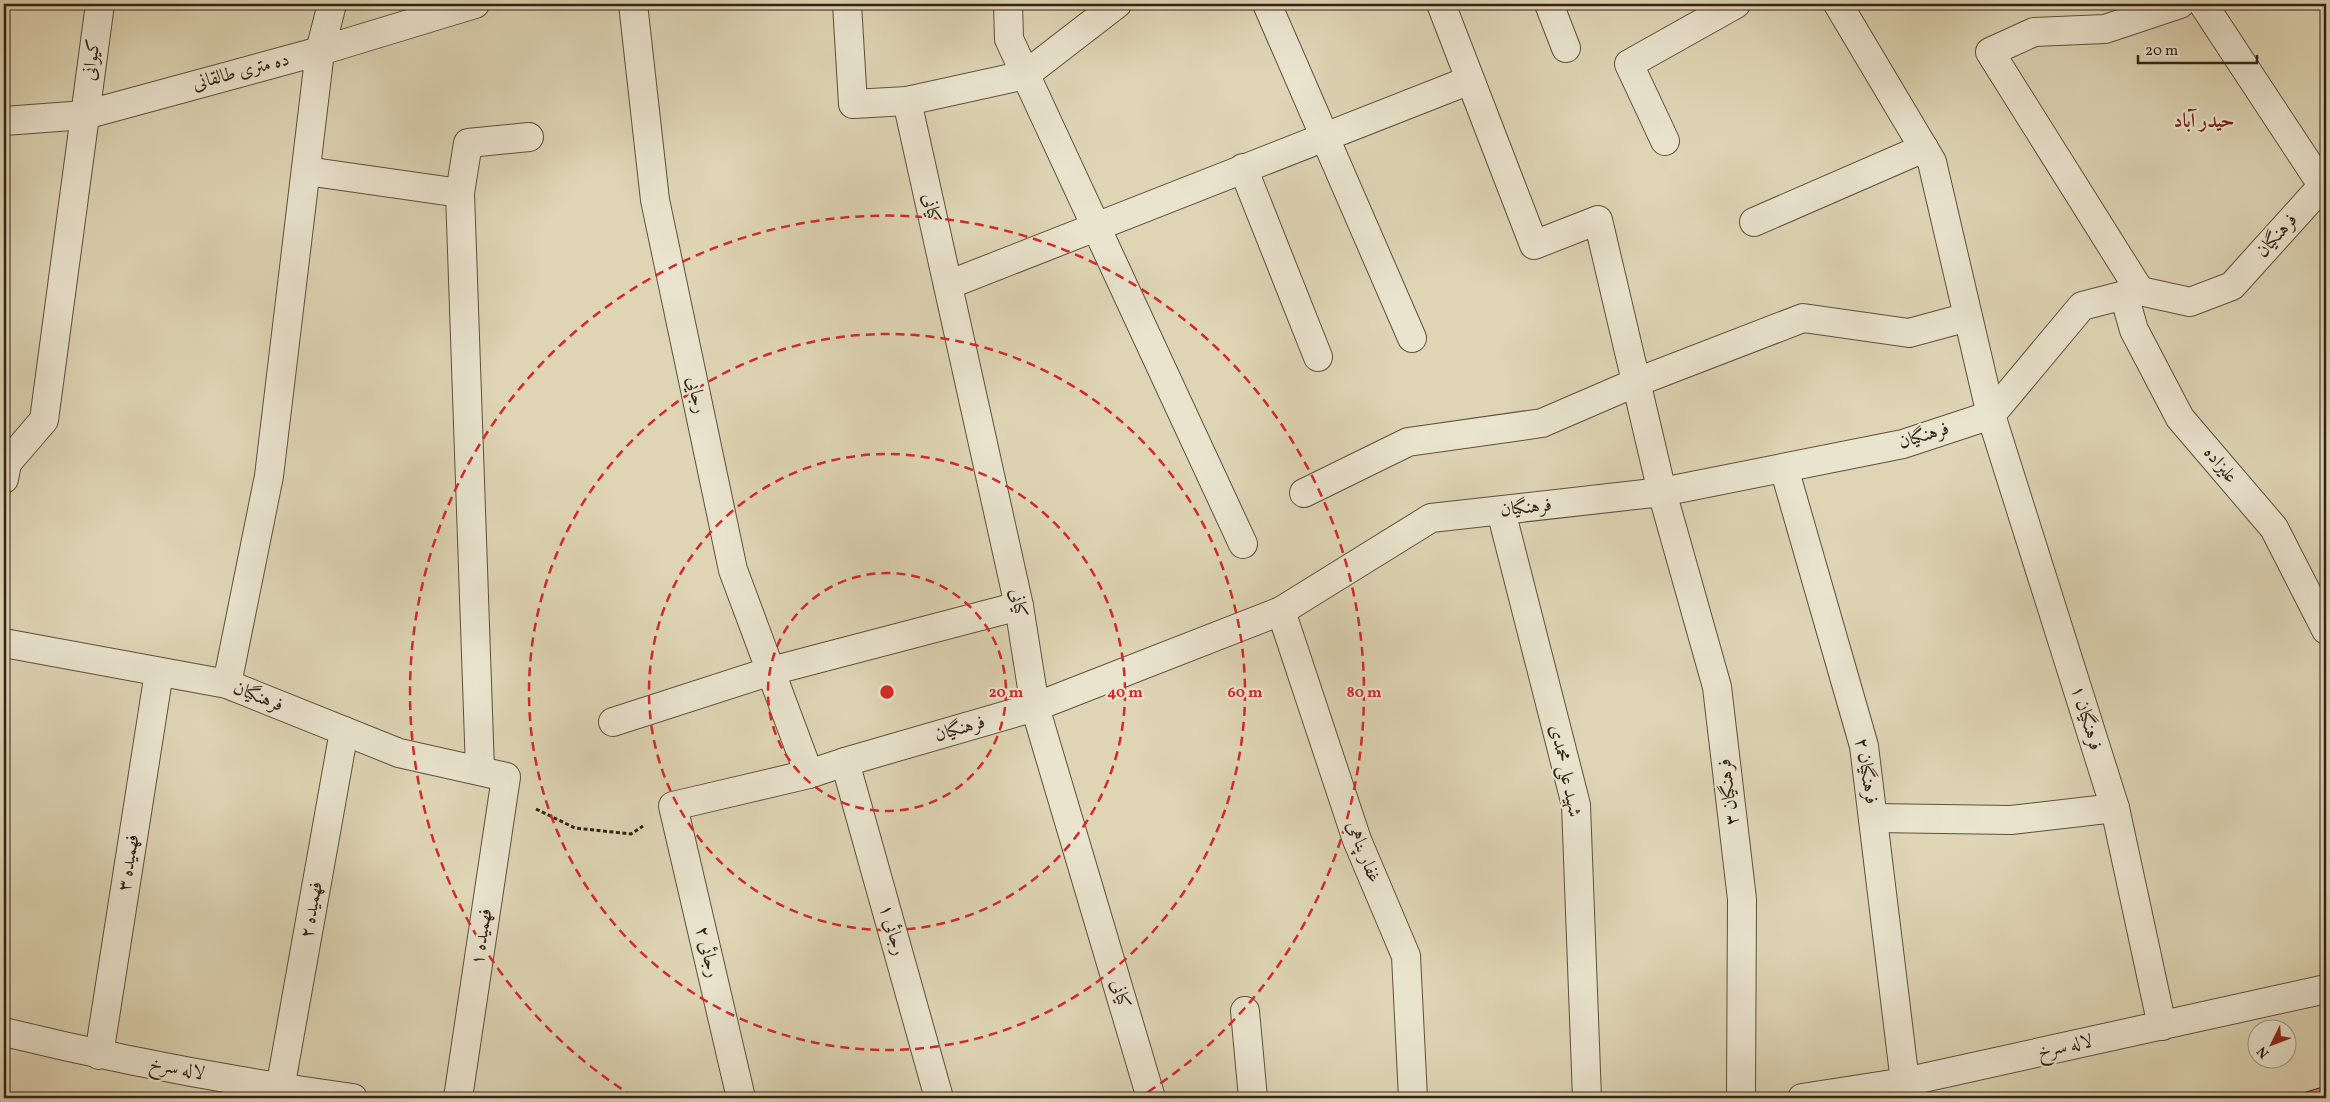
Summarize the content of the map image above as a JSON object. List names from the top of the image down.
{
  "streets": {
    "street": [
      "کیوانی",
      "ده متری طالقانی",
      "کیانی",
      "فرهنگیان",
      "رجایی",
      "علیزاده",
      "فرهنگیان ۱",
      "شهید علی محمدی",
      "فرهنگیان ۲",
      "فرهنگیان ۳",
      "غفار پناهی",
      "فهمیده ۳",
      "فهمیده ۲",
      "رجائی ۱",
      "فهمیده ۱",
      "رجائی ۲",
      "لاله سرخ"
    ]
  },
  "crossings": [
    ["کیوانی", "ده متری طالقانی"],
    ["کیانی", "فرهنگیان"],
    ["فرهنگیان", "رجایی"],
    ["فرهنگیان", "علیزاده"],
    ["فرهنگیان", "فرهنگیان ۱"],
    ["فرهنگیان", "شهید علی محمدی"],
    ["فرهنگیان", "فرهنگیان ۲"],
    ["فرهنگیان", "فرهنگیان ۳"],
    ["فرهنگیان", "غفار پناهی"],
    ["فرهنگیان", "فهمیده ۳"],
    ["فرهنگیان", "فهمیده ۲"],
    ["فرهنگیان", "رجائی ۱"],
    ["فرهنگیان", "فهمیده ۱"],
    ["فرهنگیان", "رجائی ۲"],
    ["فرهنگیان ۱", "لاله سرخ"],
    ["فرهنگیان ۲", "لاله سرخ"],
    ["فهمیده ۳", "لاله سرخ"],
    ["فهمیده ۲", "لاله سرخ"]
  ],
  "districts": ["حیدر آباد"],
  "scale_bar": "20 m",
  "north": "bottom left",
  "rings": [
    "20 m",
    "40 m",
    "60 m",
    "80 m"
  ]
}
